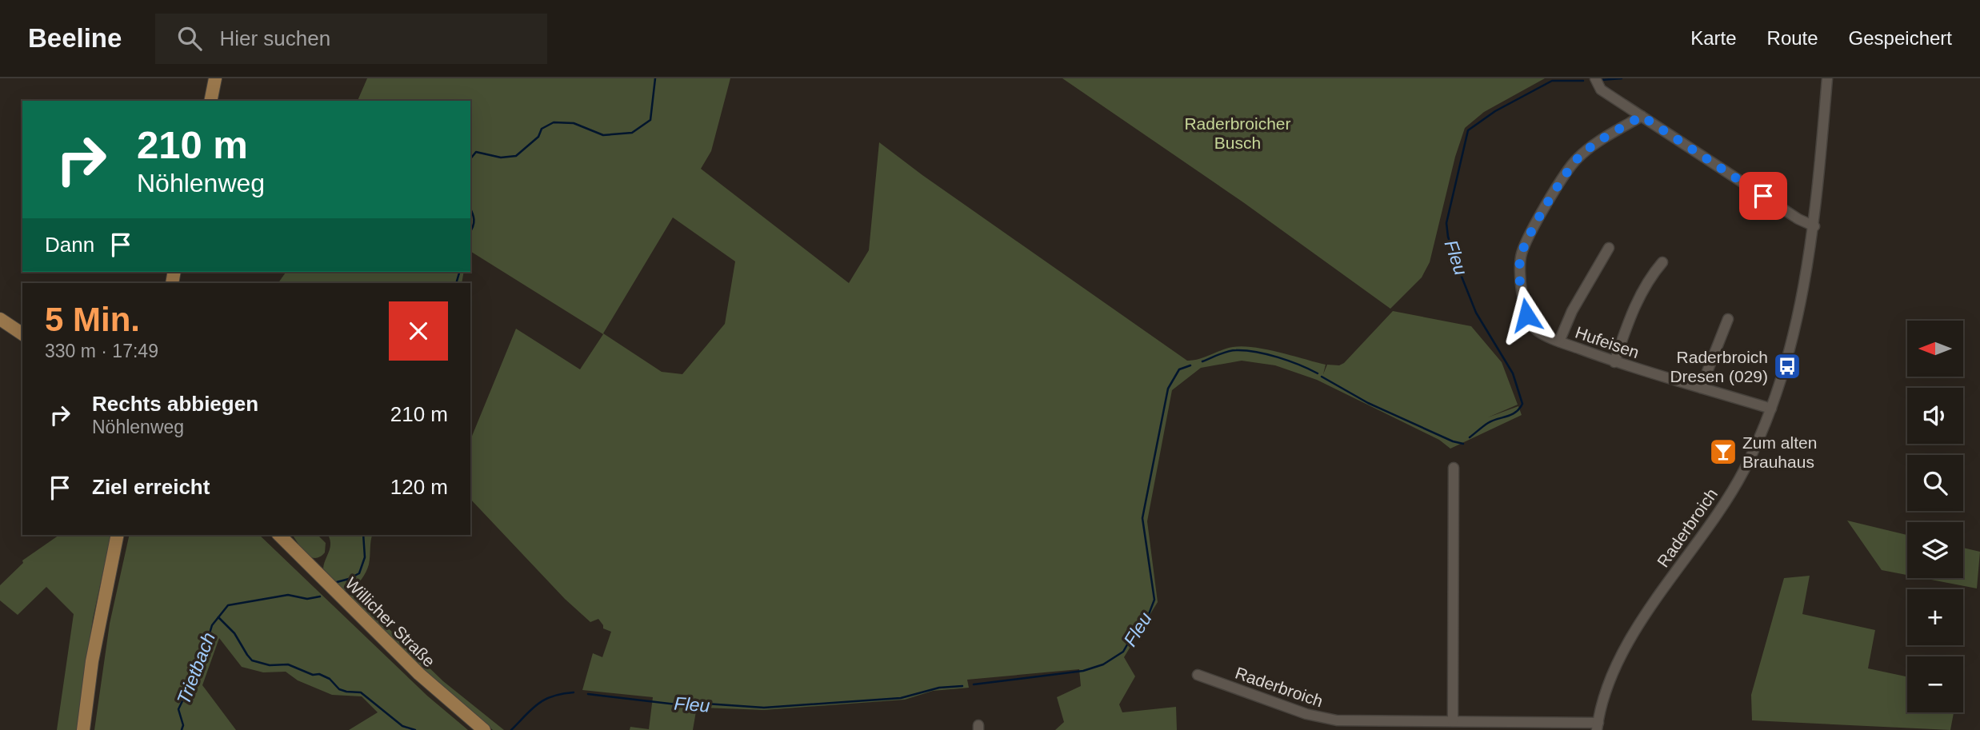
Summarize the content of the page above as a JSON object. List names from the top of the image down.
{
  "streets": {
    "main road": ["Willicher Straße"],
    "street": ["Hufeisen", "Raderbroich"]
  },
  "crossings": [
    ["Hufeisen", "Raderbroich"]
  ],
  "water": ["Fleu", "Trietbach"],
  "parks": ["Raderbroicher Busch"],
  "places": {
    "bus stop": ["Raderbroich Dresen (029)"],
    "bar": ["Zum alten Brauhaus"]
  },
  "north": "left",
  "page": {
    "header": "Beeline",
    "search": "Hier suchen",
    "nav": ["Karte", "Route", "Gespeichert"],
    "turn": ["210 m", "Nöhlenweg"],
    "then": "Dann",
    "heading": ["5 Min.", "330 m · 17:49"],
    "map_buttons": ["+", "−"],
    "list": [
      {
        "name": "Rechts abbiegen",
        "note": "Nöhlenweg",
        "value": "210 m"
      },
      {
        "name": "Ziel erreicht",
        "value": "120 m"
      }
    ]
  }
}
